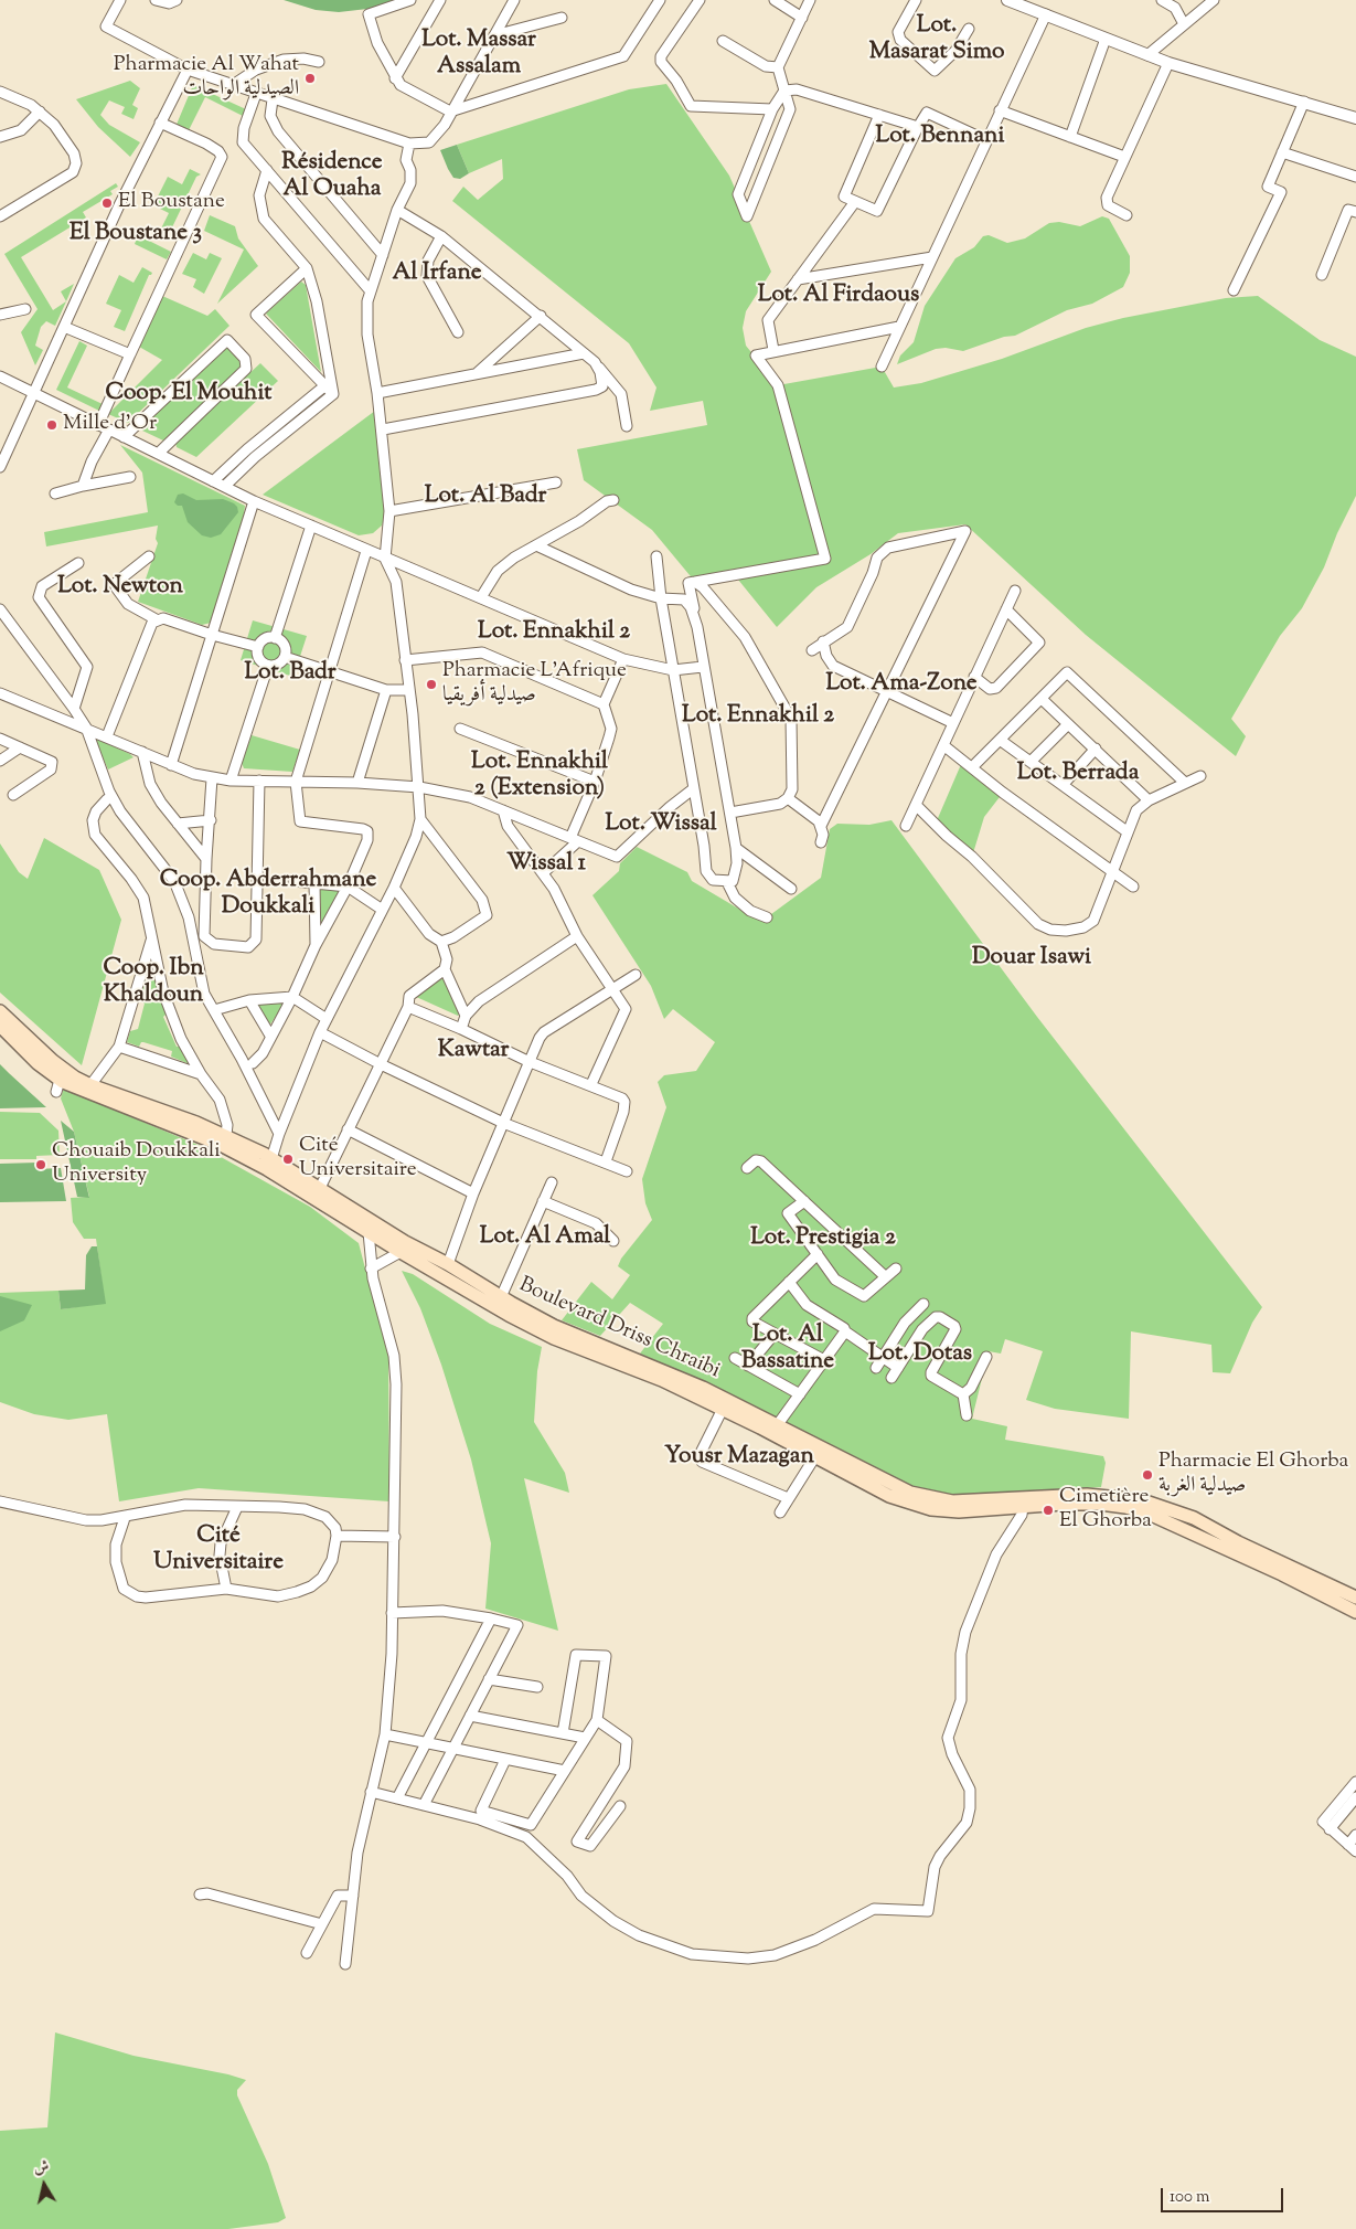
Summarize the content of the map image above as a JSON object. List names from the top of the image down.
{
  "streets": {
    "main road": ["Boulevard Driss Chraibi"]
  },
  "districts": [
    "Lot. Masarat Simo",
    "Lot. Massar Assalam",
    "Lot. Bennani",
    "Résidence Al Ouaha",
    "El Boustane 3",
    "Al Irfane",
    "Lot. Al Firdaous",
    "Coop. El Mouhit",
    "Lot. Al Badr",
    "Lot. Newton",
    "Lot. Ennakhil 2",
    "Lot. Badr",
    "Lot. Ama-Zone",
    "Lot. Ennakhil 2",
    "Lot. Ennakhil 2 (Extension)",
    "Lot. Berrada",
    "Lot. Wissal",
    "Wissal 1",
    "Coop. Abderrahmane Doukkali",
    "Douar Isawi",
    "Coop. Ibn Khaldoun",
    "Kawtar",
    "Lot. Al Amal",
    "Lot. Prestigia 2",
    "Lot. Al Bassatine",
    "Lot. Dotas",
    "Yousr Mazagan",
    "Cité Universitaire"
  ],
  "places": [
    "Pharmacie Al Wahat الصيدلية الواحات",
    "El Boustane",
    "Mille d'Or",
    "Pharmacie L'Afrique صيدلية أفريقيا",
    "Cité Universitaire",
    "Chouaib Doukkali University",
    "Pharmacie El Ghorba صيدلية الغربة",
    "Cimetière El Ghorba"
  ],
  "scale_bar": "100 m",
  "north": "top"
}
